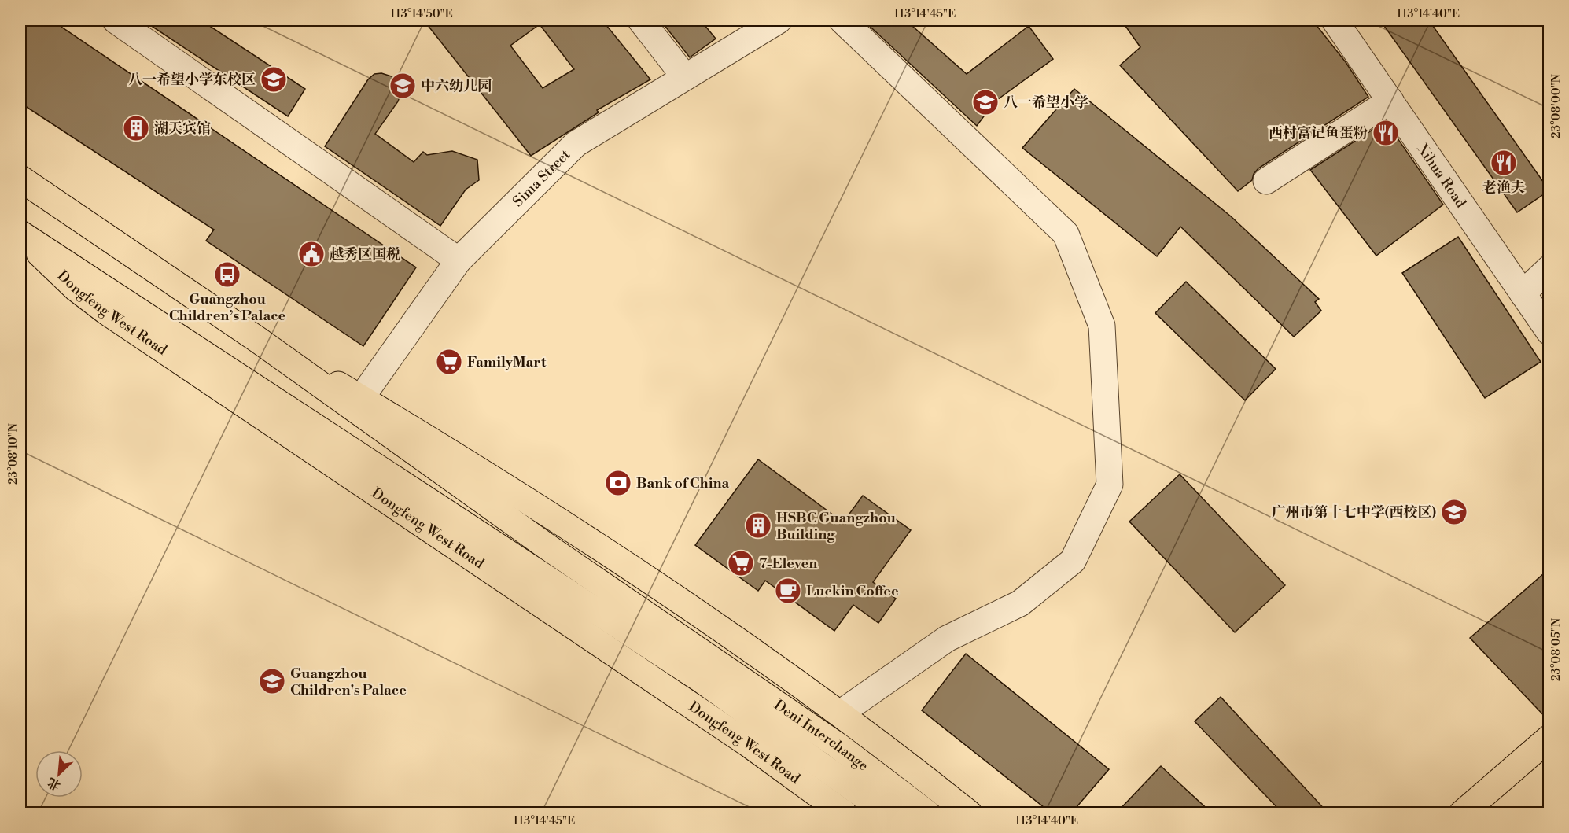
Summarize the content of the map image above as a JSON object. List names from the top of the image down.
{
  "streets": {
    "main road": ["Dongfeng West Road", "Deni Interchange"],
    "street": ["Xihua Road", "Sima Street"]
  },
  "crossings": [
    ["Dongfeng West Road", "Deni Interchange"]
  ],
  "places": {
    "school or university": [
      "八一希望小学东校区",
      "中六幼儿园",
      "八一希望小学",
      "广州市第十七中学(西校区)",
      "Guangzhou Children's Palace"
    ],
    "building": ["湖天宾馆", "HSBC Guangzhou Building"],
    "restaurant": ["西村富记鱼蛋粉", "老渔夫"],
    "public building": ["越秀区国税"],
    "bus stop": ["Guangzhou Children’s Palace"],
    "supermarket": ["FamilyMart", "7-Eleven"],
    "bank": ["Bank of China"],
    "cafe": ["Luckin Coffee"]
  },
  "north": "bottom left",
  "coordinates": [
    "113°14'50\"E",
    "113°14'45\"E",
    "113°14'40\"E",
    "23°08'00\"N",
    "23°08'10\"N",
    "23°08'05\"N"
  ]
}
